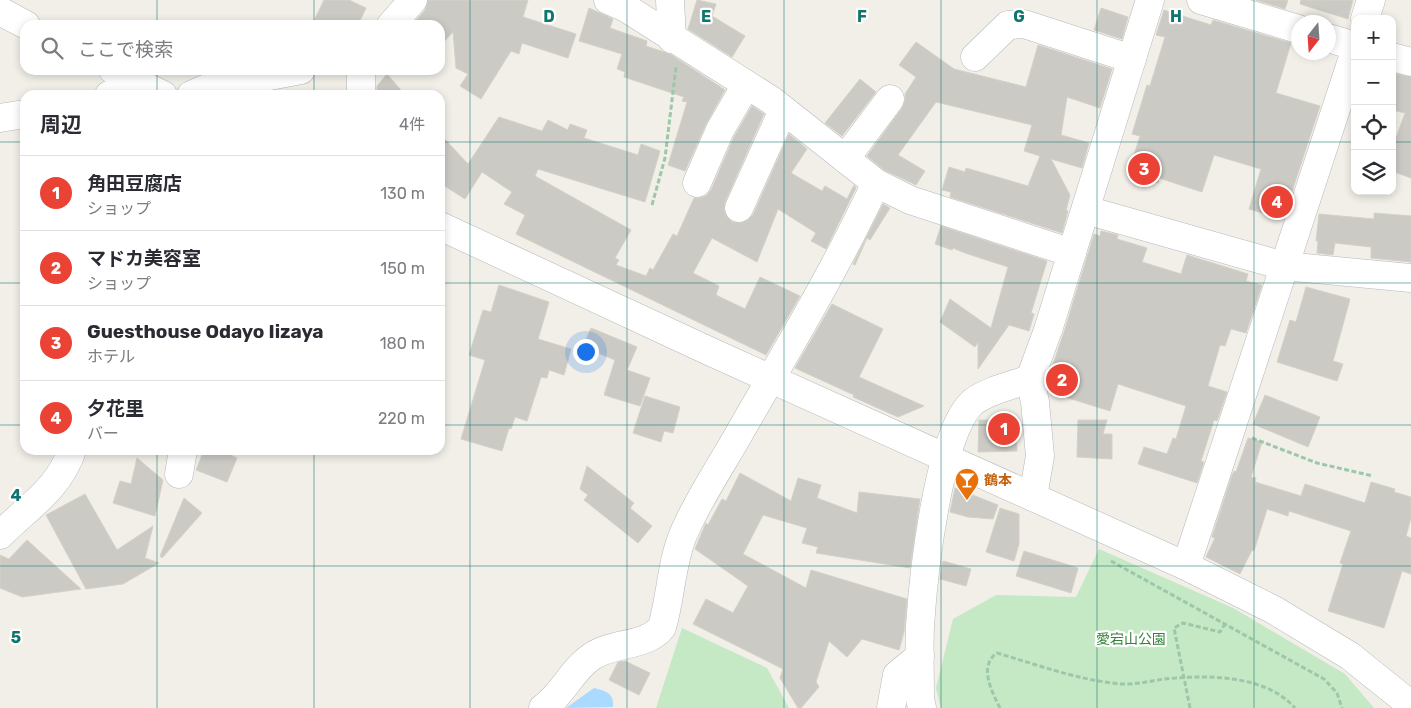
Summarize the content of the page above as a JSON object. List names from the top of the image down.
{
  "parks": ["愛宕山公園"],
  "places": {
    "bar": ["鶴本"]
  },
  "north": "bottom",
  "page": {
    "map_buttons": ["+", "−"],
    "search": "ここで検索",
    "heading": ["周辺", "4件"],
    "pins": [
      "3",
      "4",
      "2",
      "1"
    ],
    "list": [
      {
        "mark": "1",
        "name": "角田豆腐店",
        "note": "ショップ",
        "value": "130 m"
      },
      {
        "mark": "2",
        "name": "マドカ美容室",
        "note": "ショップ",
        "value": "150 m"
      },
      {
        "mark": "3",
        "name": "Guesthouse Odayo Iizaya",
        "note": "ホテル",
        "value": "180 m"
      },
      {
        "mark": "4",
        "name": "夕花里",
        "note": "バー",
        "value": "220 m"
      }
    ]
  },
  "grid": {
    "columns": [
      "D",
      "E",
      "F",
      "G",
      "H"
    ],
    "rows": ["4", "5"]
  }
}
